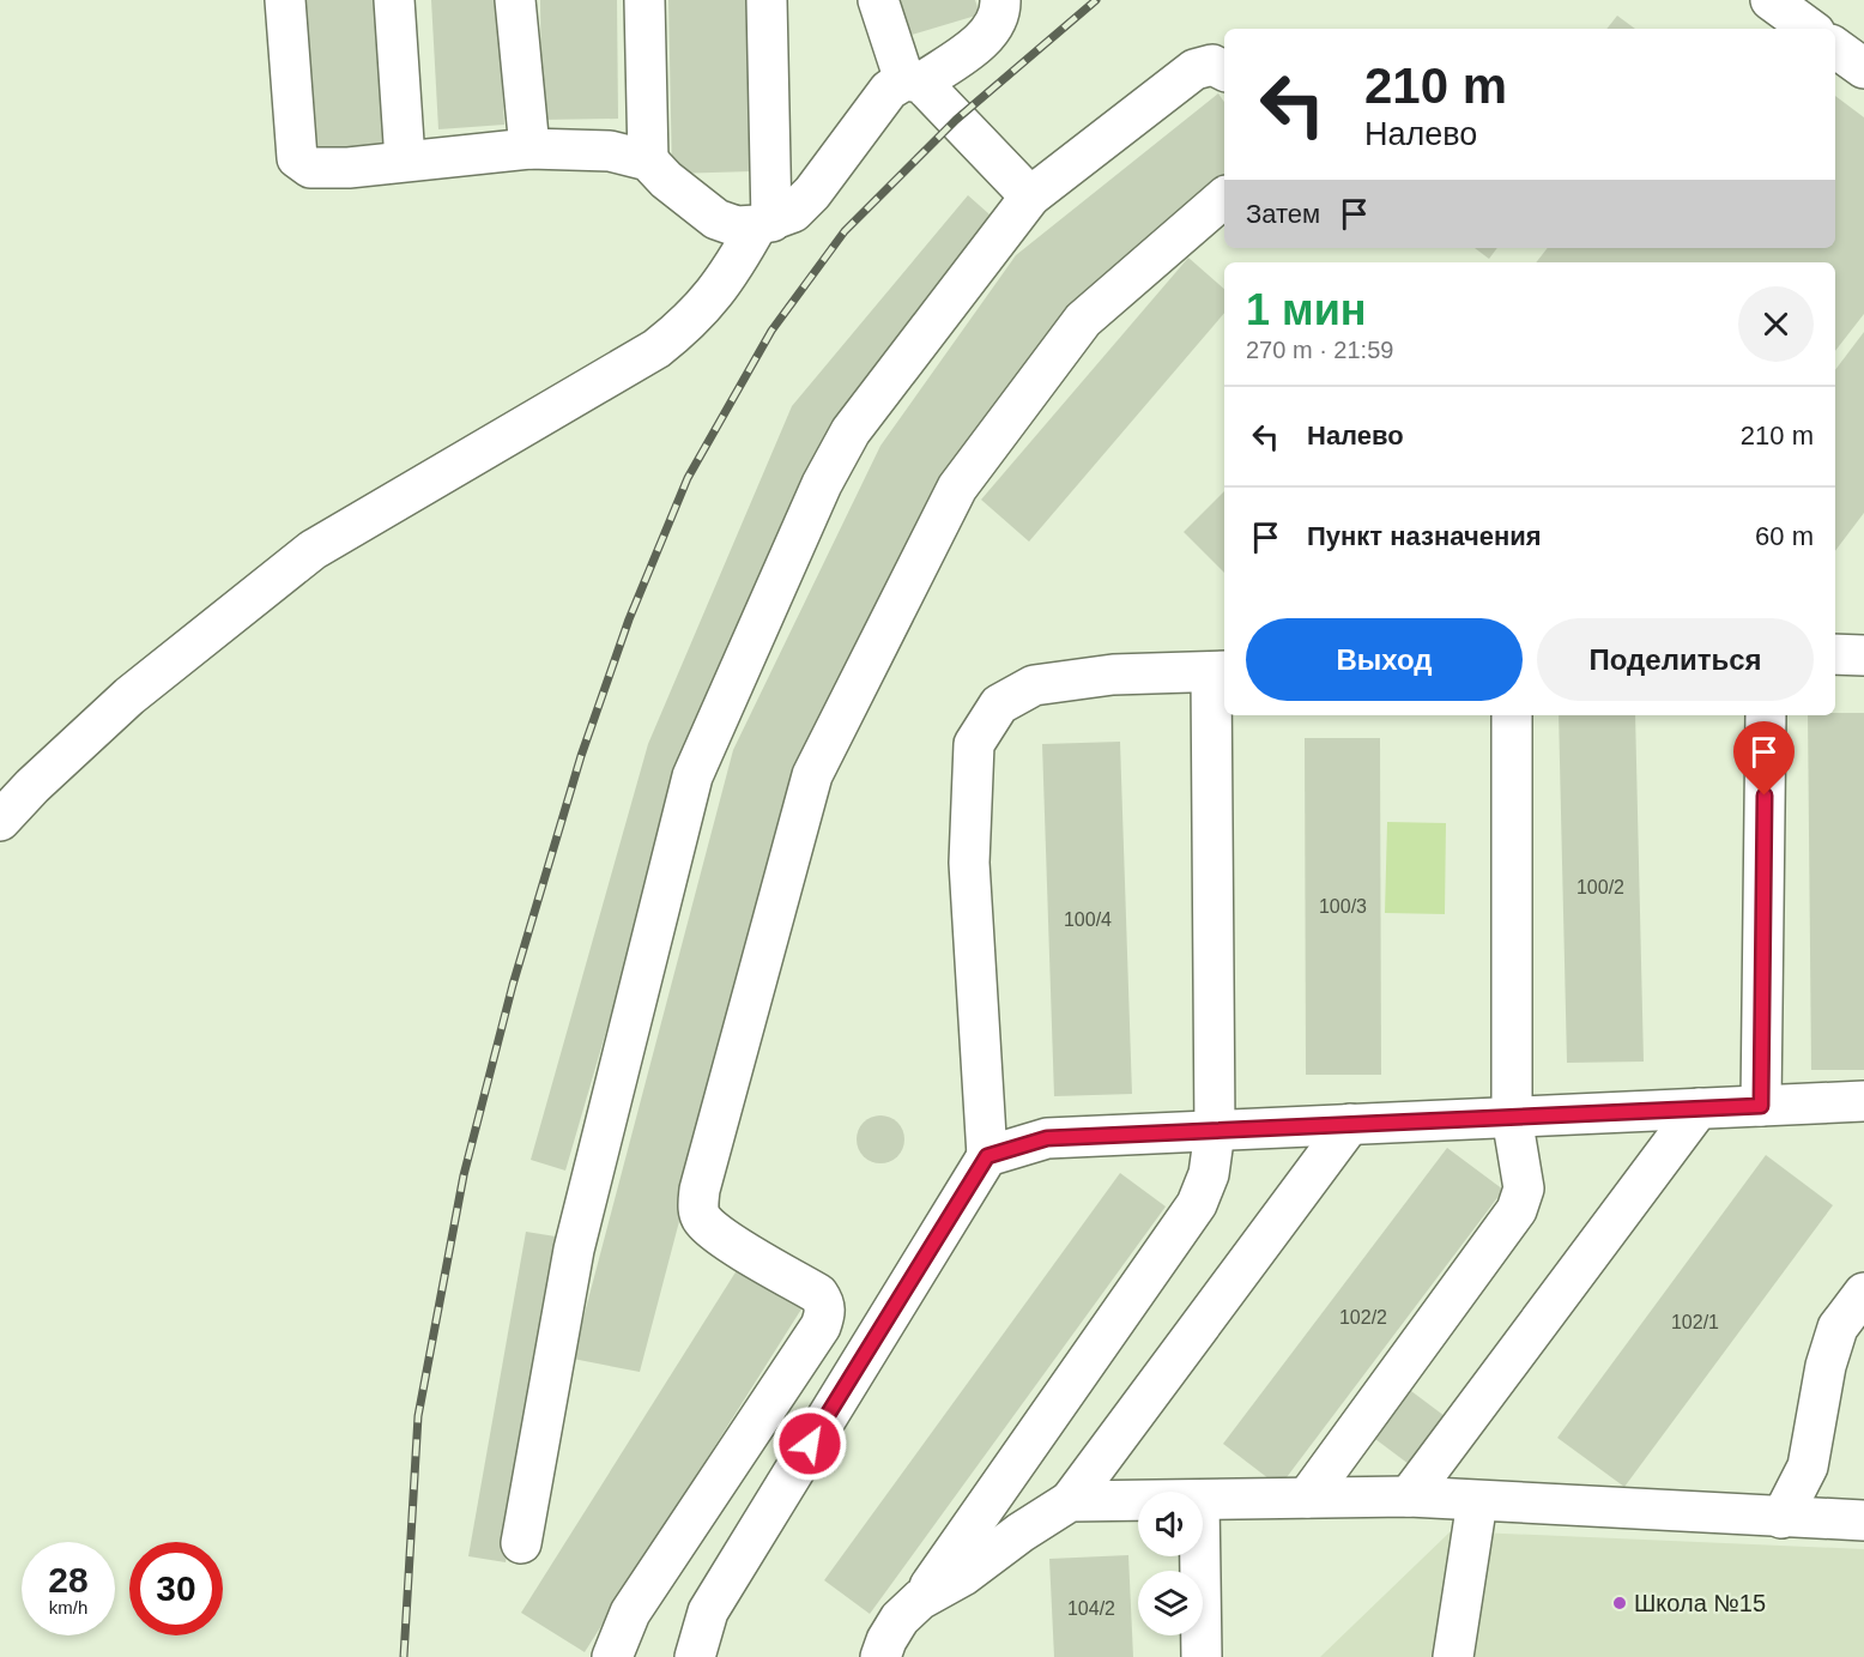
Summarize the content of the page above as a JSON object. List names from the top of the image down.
{
  "places": ["Школа №15"],
  "house_numbers": [
    "100/2",
    "100/3",
    "100/4",
    "102/2",
    "102/1",
    "104/2"
  ],
  "page": {
    "turn": ["210 m", "Налево"],
    "then": "Затем",
    "heading": ["1 мин", "270 m · 21:59"],
    "list": [
      {
        "name": "Налево",
        "value": "210 m"
      },
      {
        "name": "Пункт назначения",
        "value": "60 m"
      }
    ],
    "buttons": ["Выход", "Поделиться"],
    "speed": "28 km/h",
    "limit": "30"
  }
}
